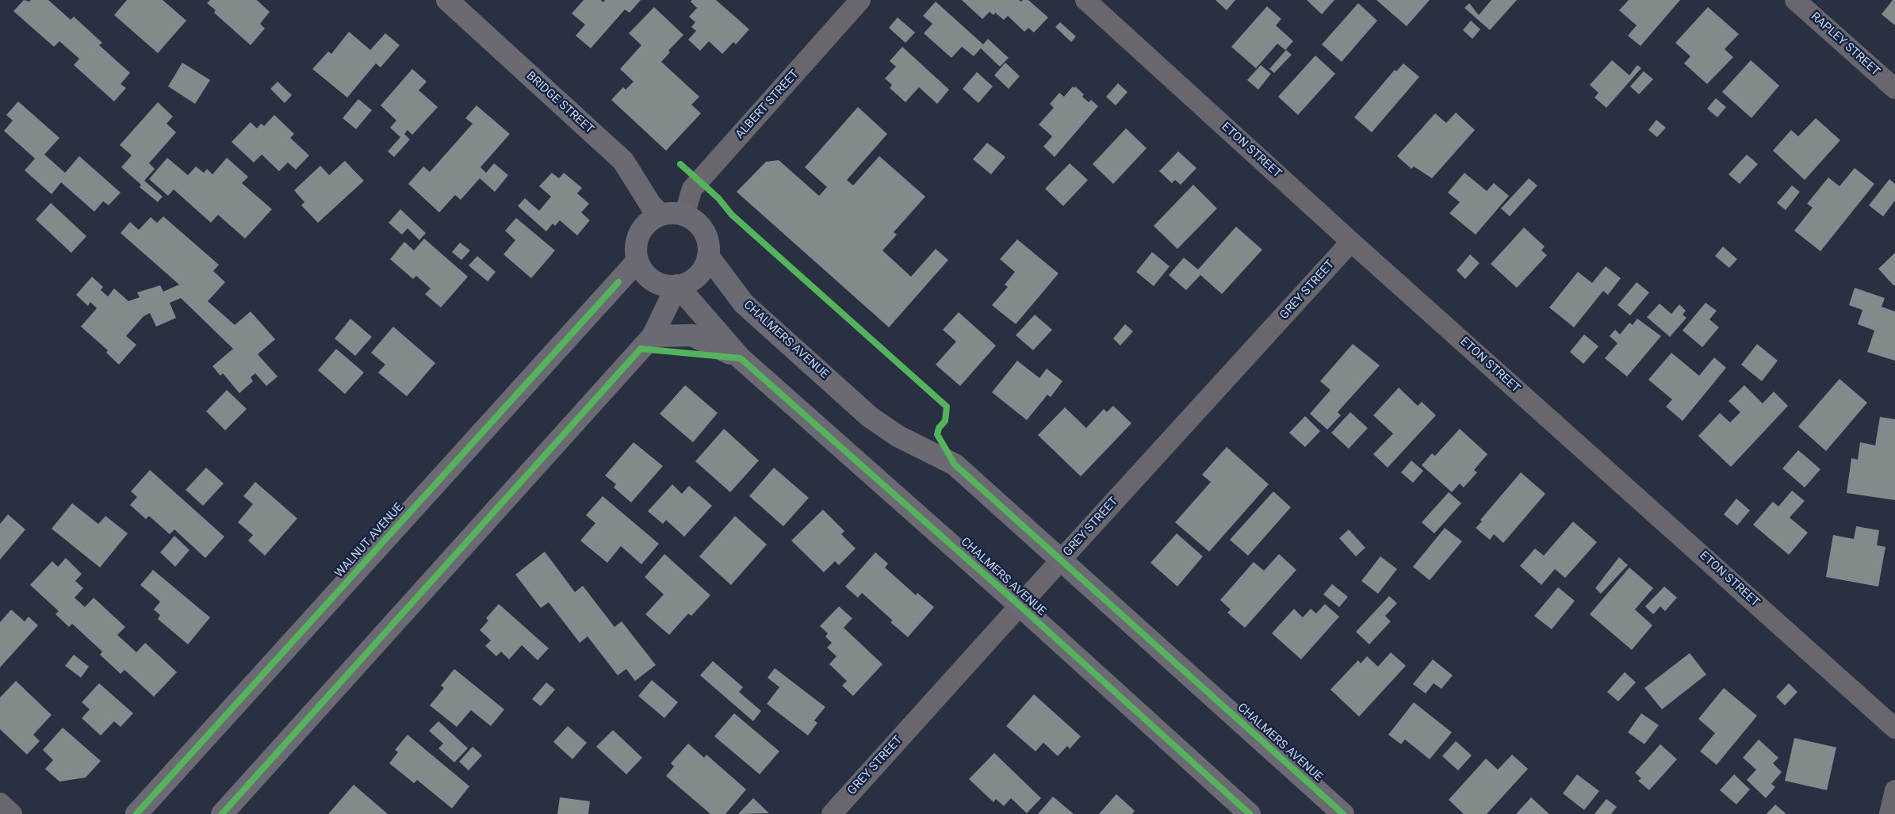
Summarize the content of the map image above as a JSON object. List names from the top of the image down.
{
  "streets": {
    "street": [
      "RAPLEY STREET",
      "BRIDGE STREET",
      "ALBERT STREET",
      "ETON STREET",
      "GREY STREET",
      "CHALMERS AVENUE",
      "WALNUT AVENUE"
    ]
  },
  "crossings": [
    ["BRIDGE STREET", "ALBERT STREET"],
    ["BRIDGE STREET", "CHALMERS AVENUE"],
    ["BRIDGE STREET", "WALNUT AVENUE"],
    ["ALBERT STREET", "CHALMERS AVENUE"],
    ["ALBERT STREET", "WALNUT AVENUE"],
    ["ETON STREET", "GREY STREET"],
    ["GREY STREET", "CHALMERS AVENUE"],
    ["CHALMERS AVENUE", "WALNUT AVENUE"]
  ]
}
